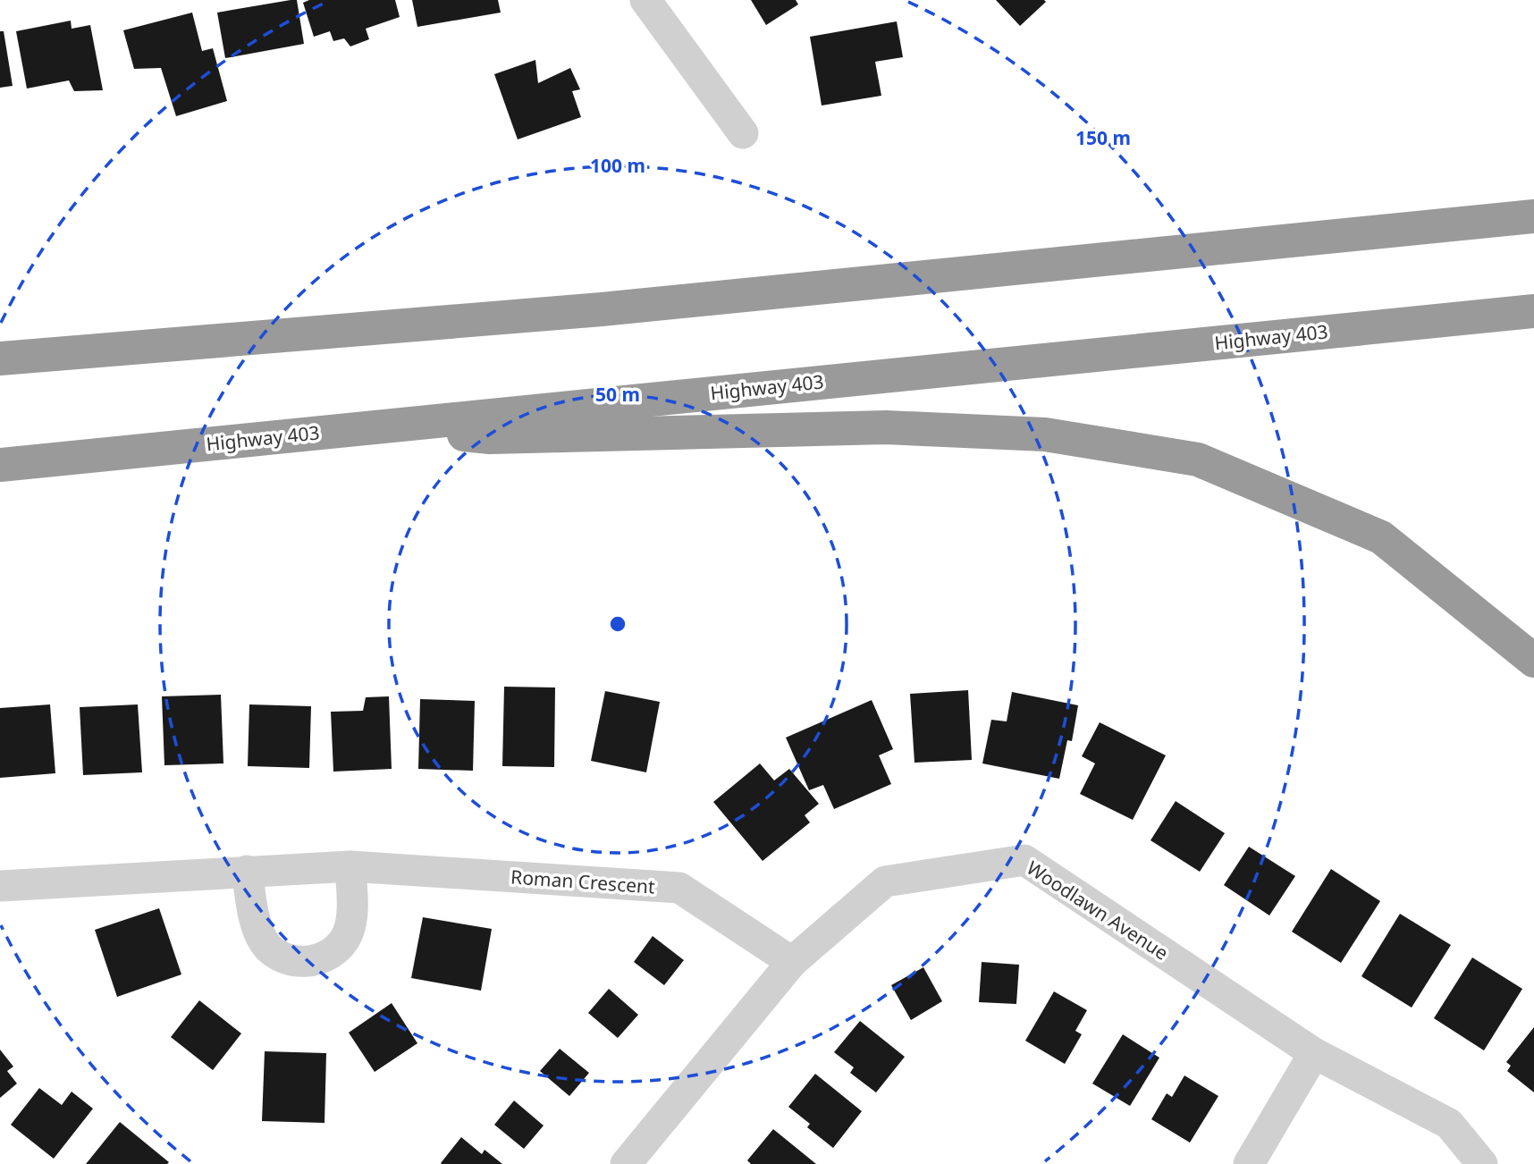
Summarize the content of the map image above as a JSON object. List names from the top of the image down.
{
  "streets": {
    "highway": ["Highway 403"],
    "street": ["Roman Crescent", "Woodlawn Avenue"]
  },
  "crossings": [
    ["Roman Crescent", "Woodlawn Avenue"]
  ],
  "rings": ["150 m", "100 m", "50 m"]
}
